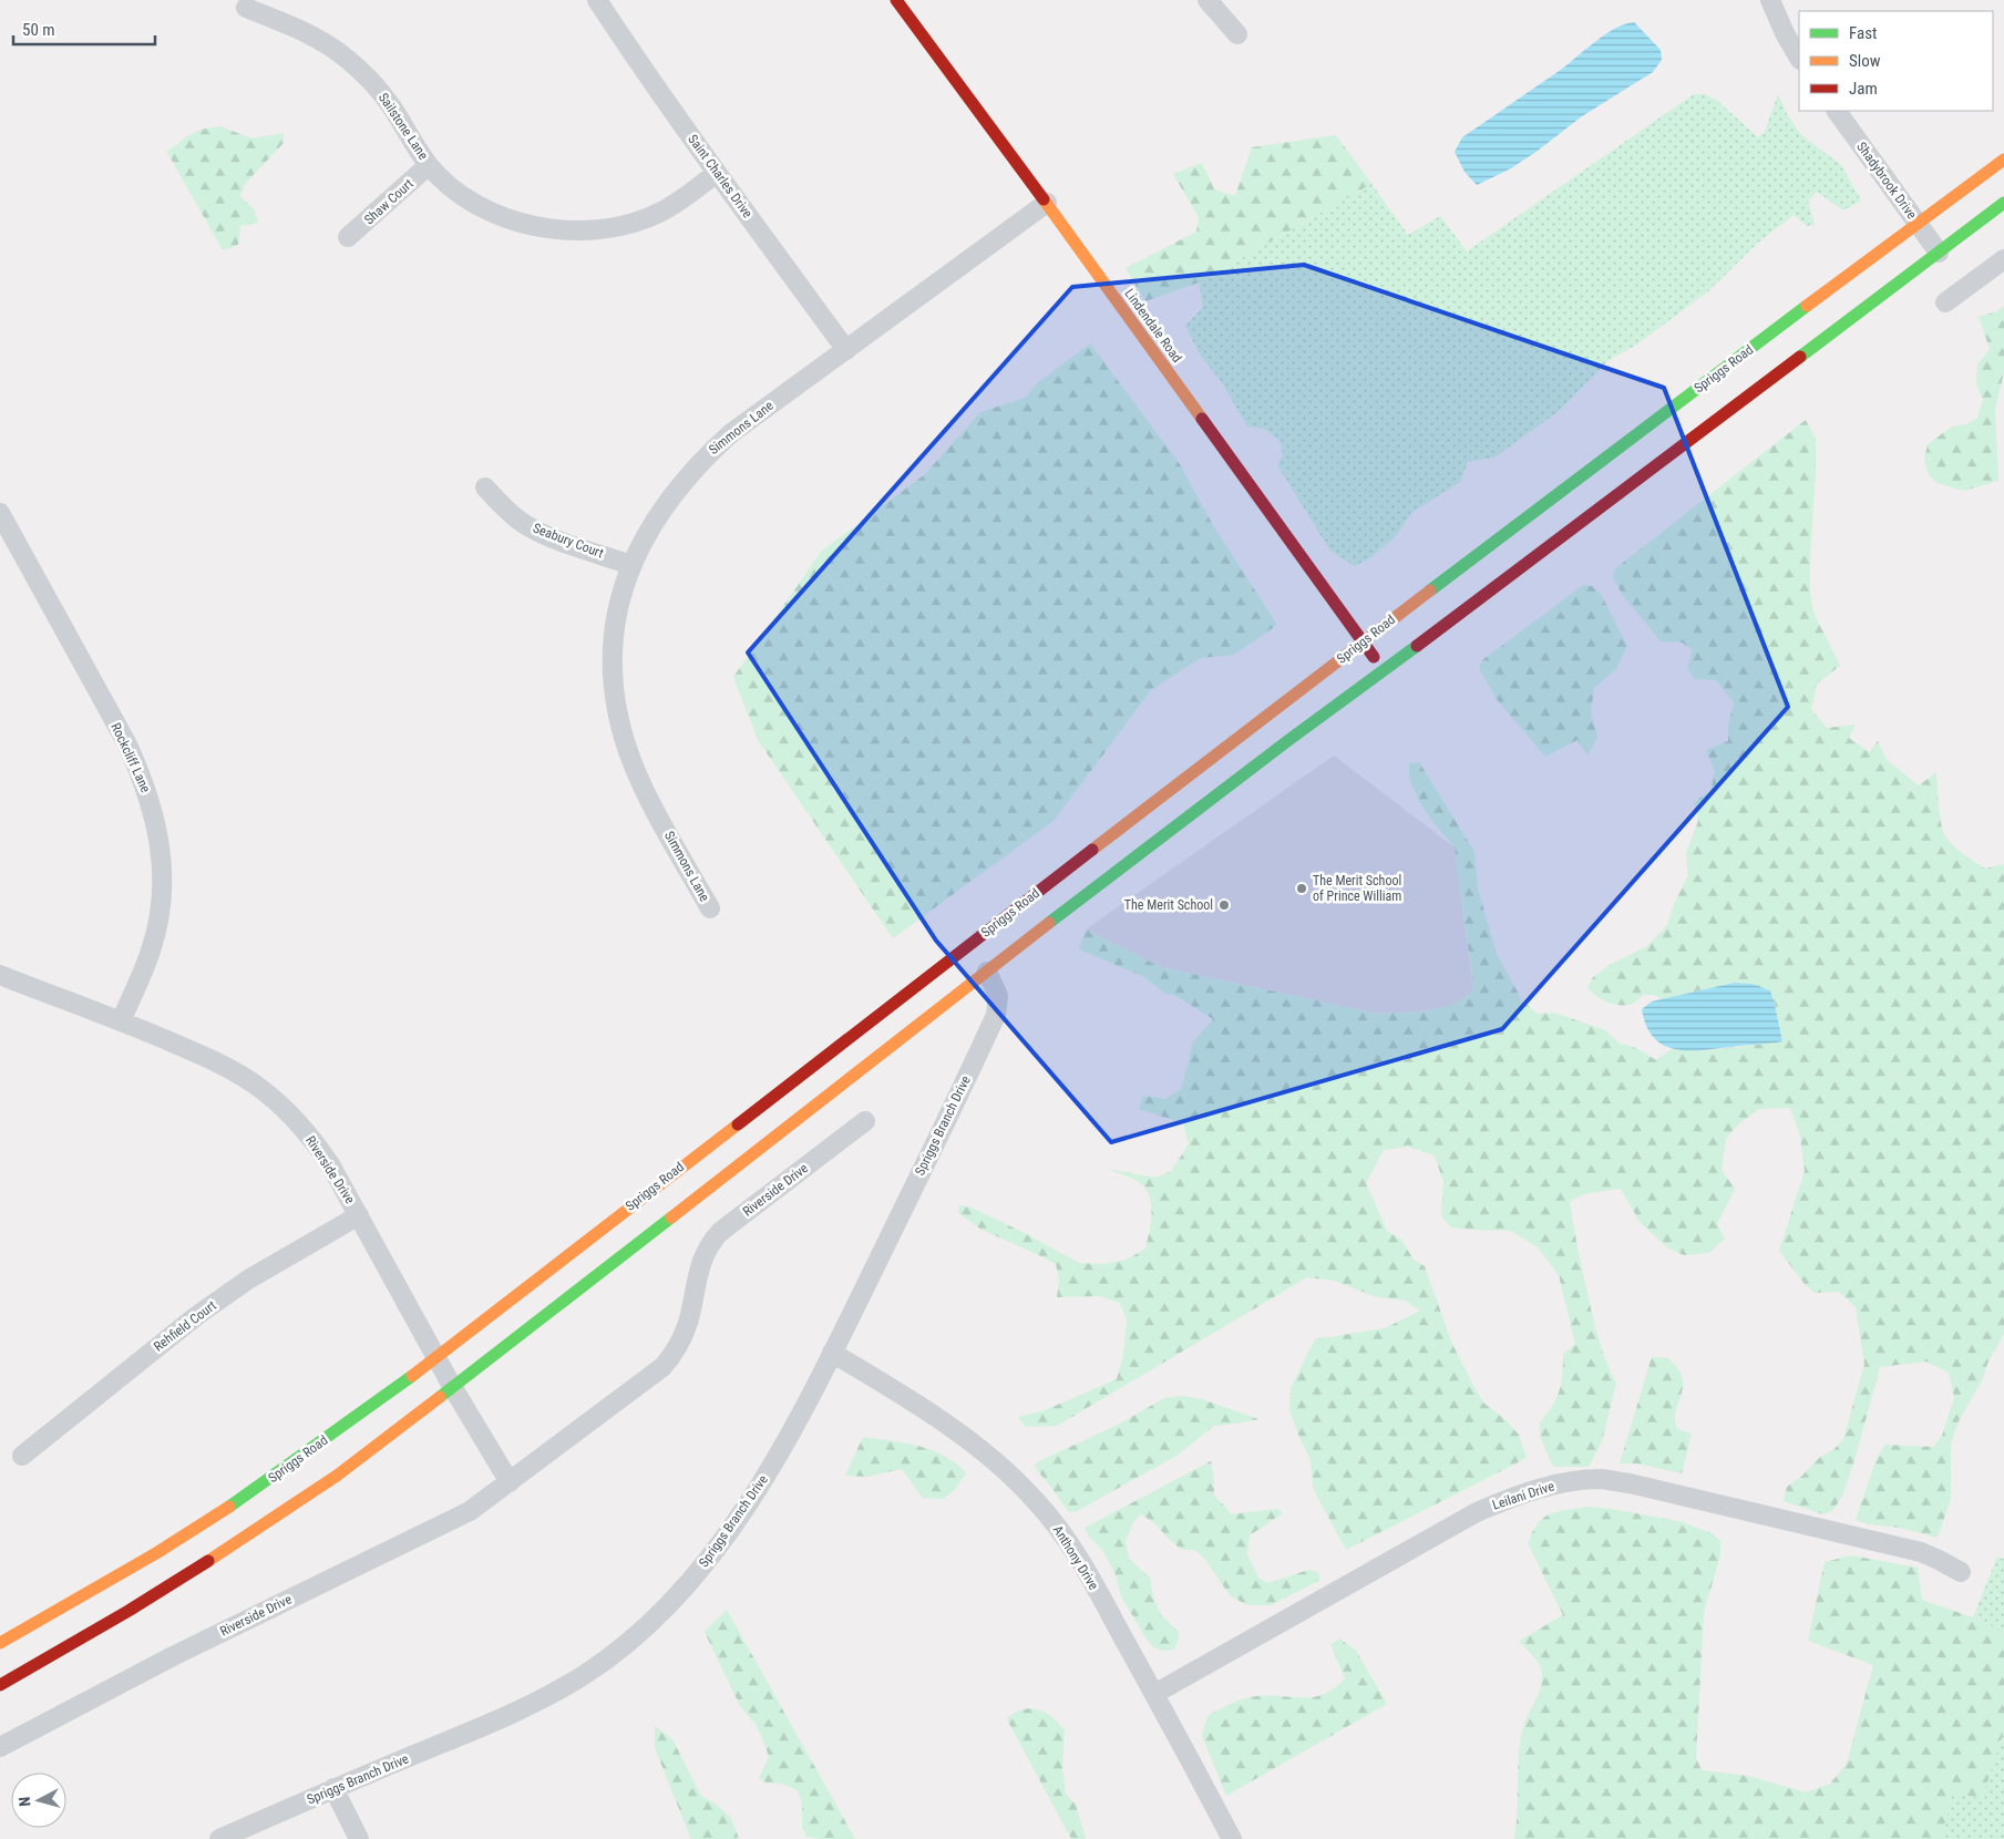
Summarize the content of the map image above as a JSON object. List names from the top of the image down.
{
  "streets": {
    "main road": ["Lindendale Road", "Spriggs Road"],
    "street": [
      "Sailstone Lane",
      "Saint Charles Drive",
      "Shadybrook Drive",
      "Shaw Court",
      "Simmons Lane",
      "Seabury Court",
      "Rockcliff Lane",
      "Spriggs Branch Drive",
      "Riverside Drive",
      "Rehfield Court",
      "Leilani Drive",
      "Anthony Drive"
    ]
  },
  "crossings": [
    ["Sailstone Lane", "Saint Charles Drive"],
    ["Sailstone Lane", "Shaw Court"],
    ["Saint Charles Drive", "Simmons Lane"],
    ["Shadybrook Drive", "Spriggs Road"],
    ["Lindendale Road", "Spriggs Road"],
    ["Lindendale Road", "Simmons Lane"],
    ["Spriggs Road", "Riverside Drive"],
    ["Simmons Lane", "Seabury Court"],
    ["Rockcliff Lane", "Riverside Drive"],
    ["Spriggs Branch Drive", "Anthony Drive"],
    ["Riverside Drive", "Rehfield Court"],
    ["Leilani Drive", "Anthony Drive"]
  ],
  "places": ["The Merit School of Prince William", "The Merit School"],
  "legend": ["Fast", "Slow", "Jam"],
  "scale_bar": "50 m",
  "north": "left"
}
